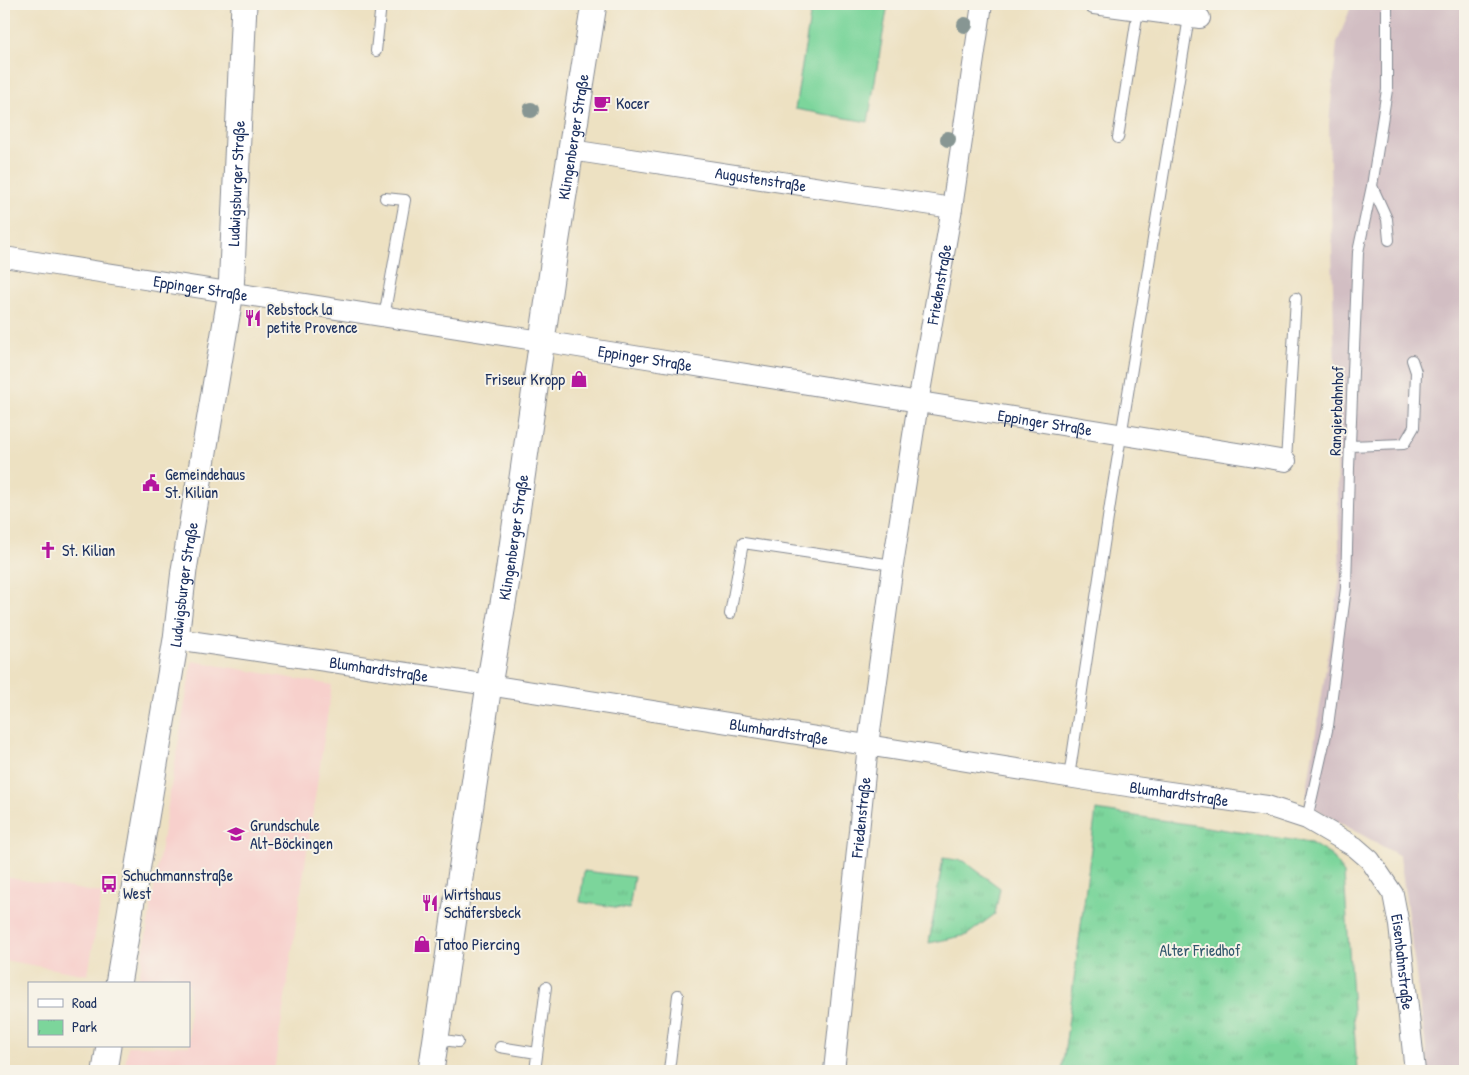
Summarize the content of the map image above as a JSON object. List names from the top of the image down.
{
  "streets": {
    "street": [
      "Klingenberger Straße",
      "Augustenstraße",
      "Ludwigsburger Straße",
      "Friedenstraße",
      "Eppinger Straße",
      "Blumhardtstraße",
      "Eisenbahnstraße"
    ],
    "lane": ["Rangierbahnhof"]
  },
  "crossings": [
    ["Klingenberger Straße", "Augustenstraße"],
    ["Klingenberger Straße", "Eppinger Straße"],
    ["Klingenberger Straße", "Blumhardtstraße"],
    ["Augustenstraße", "Friedenstraße"],
    ["Ludwigsburger Straße", "Eppinger Straße"],
    ["Ludwigsburger Straße", "Blumhardtstraße"],
    ["Friedenstraße", "Eppinger Straße"],
    ["Friedenstraße", "Blumhardtstraße"],
    ["Rangierbahnhof", "Blumhardtstraße"],
    ["Blumhardtstraße", "Eisenbahnstraße"]
  ],
  "parks": ["Alter Friedhof"],
  "places": {
    "cafe": ["Kocer"],
    "restaurant": ["Rebstock la petite Provence", "Wirtshaus Schäfersbeck"],
    "shop": ["Friseur Kropp", "Tatoo Piercing"],
    "public building": ["Gemeindehaus St. Kilian"],
    "church": ["St. Kilian"],
    "school or university": ["Grundschule Alt-Böckingen"],
    "bus stop": ["Schuchmannstraße West"]
  },
  "legend": ["Road", "Park"]
}
